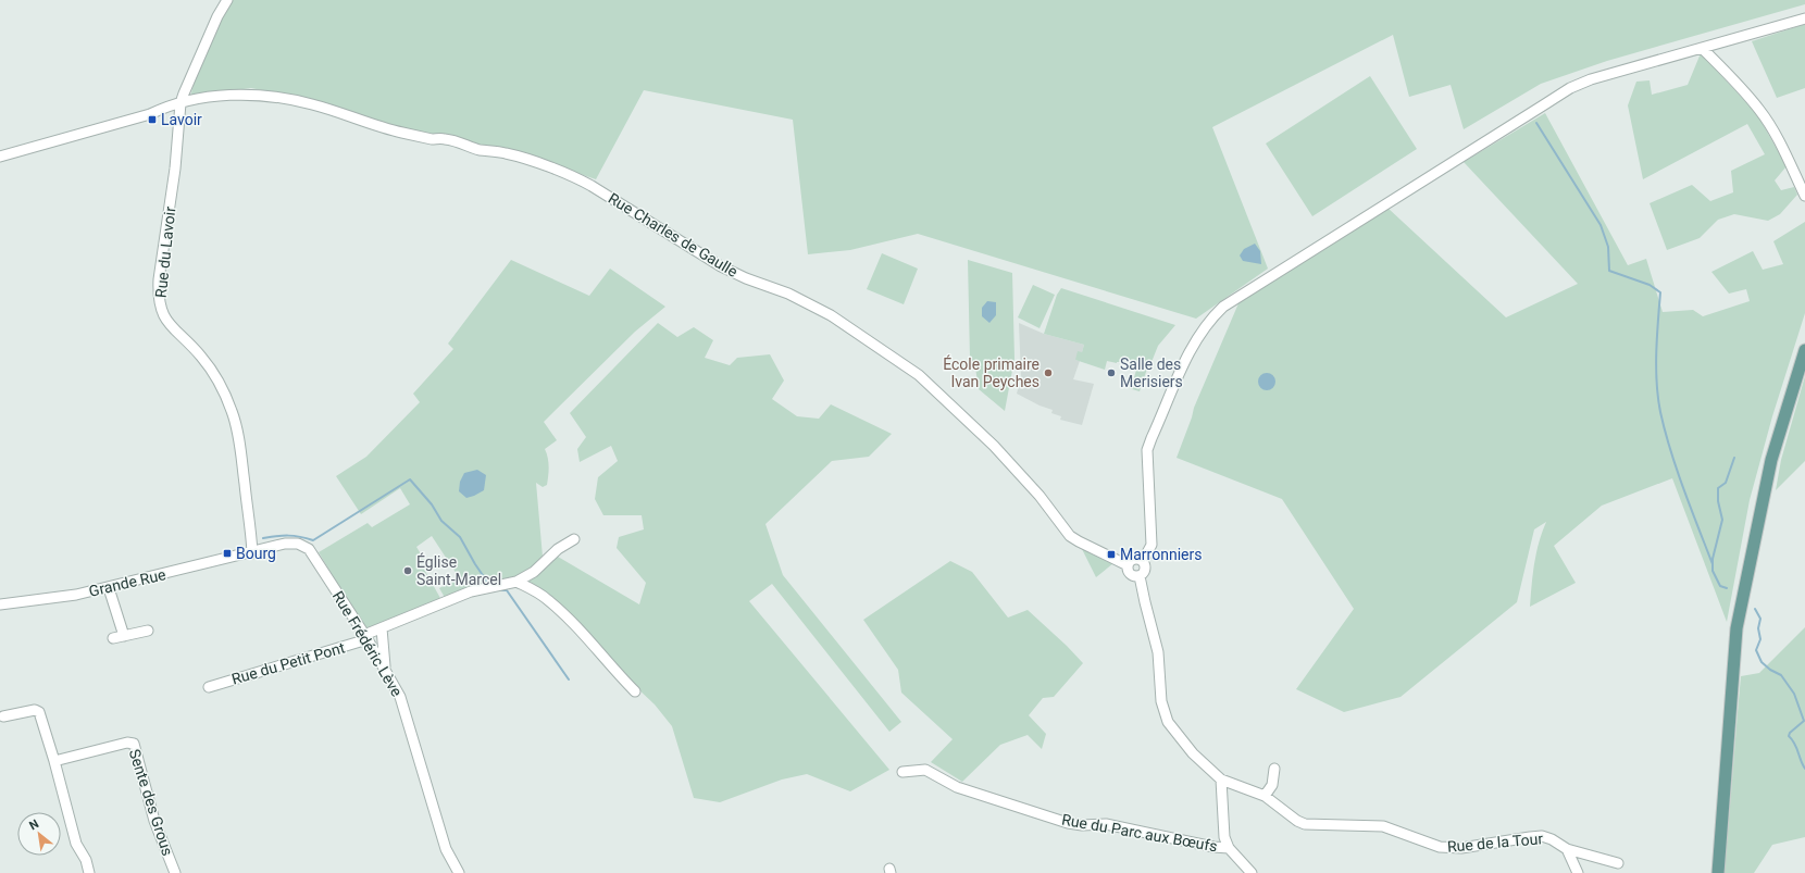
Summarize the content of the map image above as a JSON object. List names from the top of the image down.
{
  "streets": {
    "street": [
      "Rue Charles de Gaulle",
      "Rue du Lavoir",
      "Grande Rue",
      "Rue Frédéric Lève",
      "Rue du Petit Pont",
      "Sente des Grous",
      "Rue du Parc aux Bœufs",
      "Rue de la Tour"
    ]
  },
  "crossings": [
    ["Rue Charles de Gaulle", "Rue du Lavoir"],
    ["Rue Charles de Gaulle", "Rue de la Tour"],
    ["Rue du Lavoir", "Grande Rue"],
    ["Rue du Lavoir", "Rue Frédéric Lève"],
    ["Grande Rue", "Rue Frédéric Lève"],
    ["Rue Frédéric Lève", "Rue du Petit Pont"]
  ],
  "places": {
    "transit": ["Lavoir", "Bourg", "Marronniers"],
    "other": ["École primaire Ivan Peyches", "Salle des Merisiers", "Église Saint-Marcel"]
  },
  "north": "top left"
}
